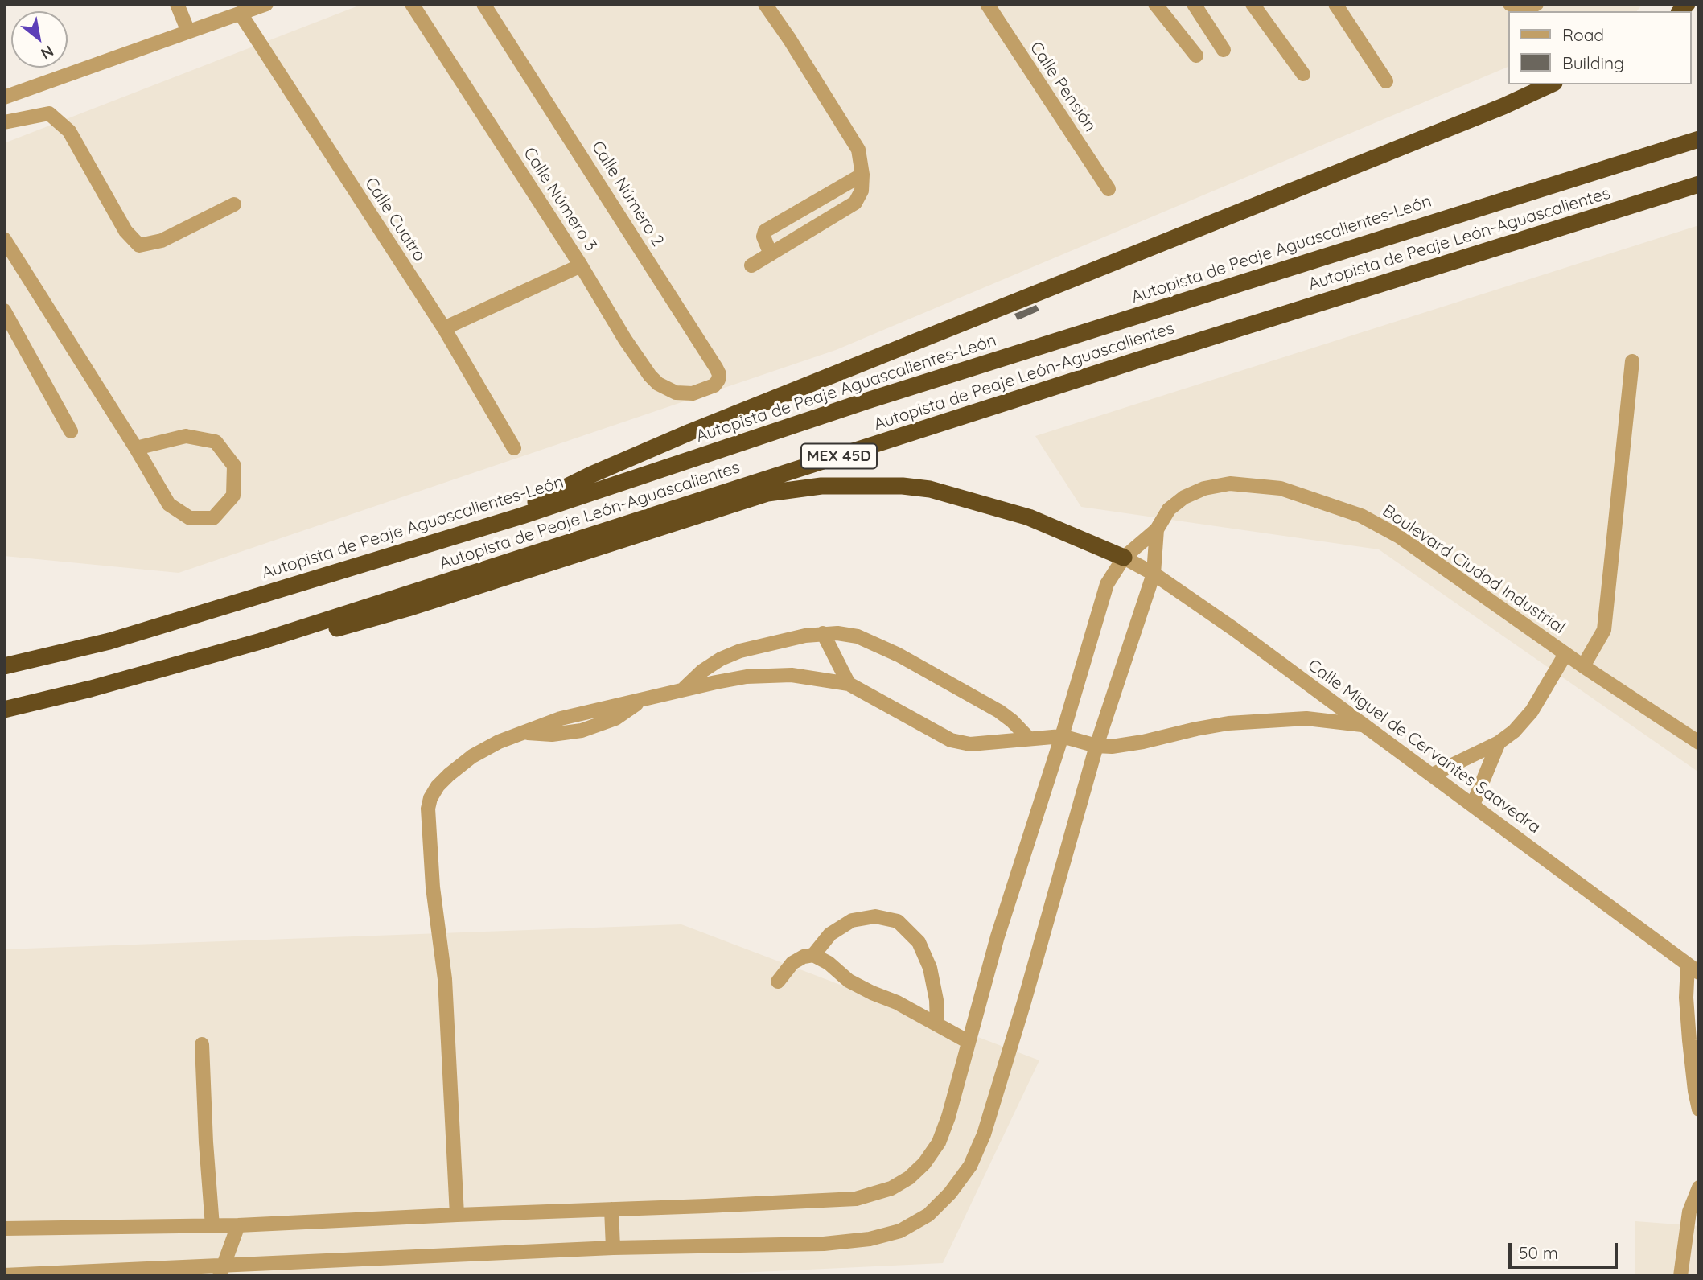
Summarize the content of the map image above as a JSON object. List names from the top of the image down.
{
  "streets": {
    "highway": ["Autopista de Peaje León-Aguascalientes", "Autopista de Peaje Aguascalientes-León", "MEX 45D"],
    "street": [
      "Calle Pensión",
      "Calle Número 2",
      "Calle Número 3",
      "Calle Cuatro",
      "Boulevard Ciudad Industrial",
      "Calle Miguel de Cervantes Saavedra"
    ]
  },
  "crossings": [
    ["Calle Número 2", "Calle Número 3"],
    ["Boulevard Ciudad Industrial", "Calle Miguel de Cervantes Saavedra"]
  ],
  "legend": ["Road", "Building"],
  "scale_bar": "50 m",
  "north": "bottom right"
}
